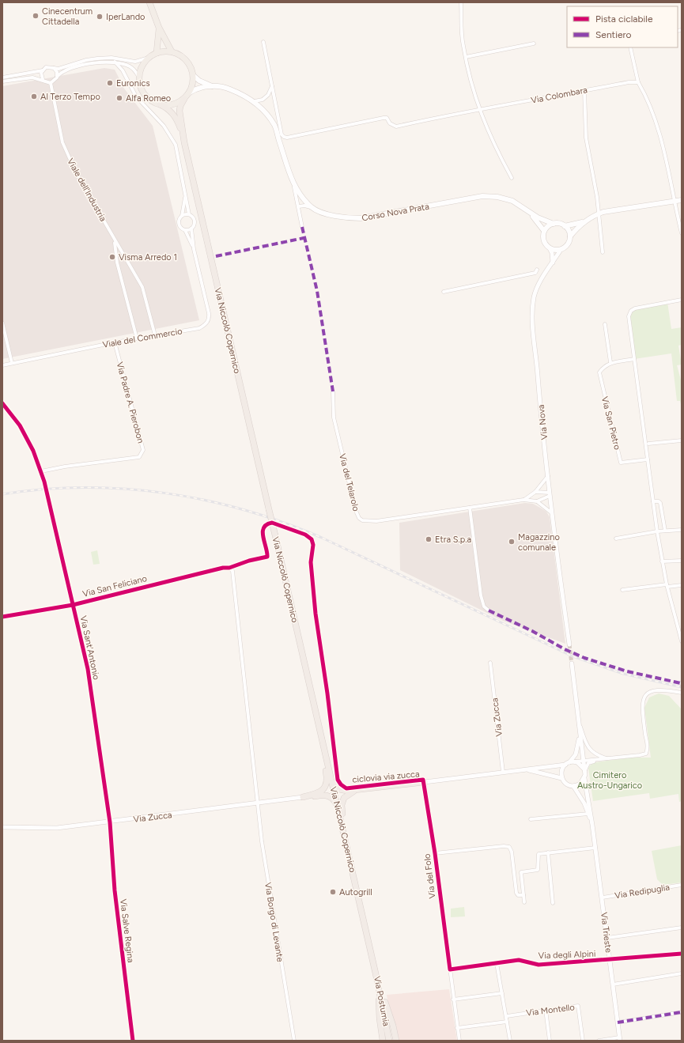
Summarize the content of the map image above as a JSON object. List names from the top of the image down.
{
  "streets": {
    "highway": ["Via Niccolò Copernico", "Via Postumia"],
    "main road": ["Corso Nova Prata", "Via Nova"],
    "street": [
      "Via Colombara",
      "Viale dell'Industria",
      "Viale del Commercio",
      "Via Padre A. Pierobon",
      "Via San Pietro",
      "Via del Telarolo",
      "Via San Feliciano",
      "Via Sant'Antonio",
      "Via Zucca",
      "Via del Folo",
      "Via Redipuglia",
      "Via Borgo di Levante",
      "Via Salve Regina",
      "Via Trieste",
      "Via degli Alpini",
      "Via Montello"
    ],
    "cycle path": ["ciclovia via zucca"]
  },
  "crossings": [
    ["Viale dell'Industria", "Viale del Commercio"],
    ["Corso Nova Prata", "Via Nova"],
    ["Via Niccolò Copernico", "Via Postumia"],
    ["Viale del Commercio", "Via Padre A. Pierobon"],
    ["Via San Feliciano", "Via Sant'Antonio"],
    ["Via San Feliciano", "Via Zucca"],
    ["Via San Feliciano", "Via Borgo di Levante"],
    ["Via Sant'Antonio", "Via Zucca"],
    ["Via Sant'Antonio", "Via Salve Regina"],
    ["Via Zucca", "Via Borgo di Levante"],
    ["Via Zucca", "Via Salve Regina"],
    ["Via del Folo", "Via degli Alpini"],
    ["Via Redipuglia", "Via Trieste"],
    ["Via Trieste", "Via degli Alpini"]
  ],
  "parks": ["Cimitero Austro-Ungarico"],
  "places": [
    "Cinecentrum Cittadella",
    "IperLando",
    "Euronics",
    "Al Terzo Tempo",
    "Alfa Romeo",
    "Visma Arredo 1",
    "Etra S.p.a",
    "Magazzino comunale",
    "Autogrill"
  ],
  "legend": ["Pista ciclabile", "Sentiero"]
}
